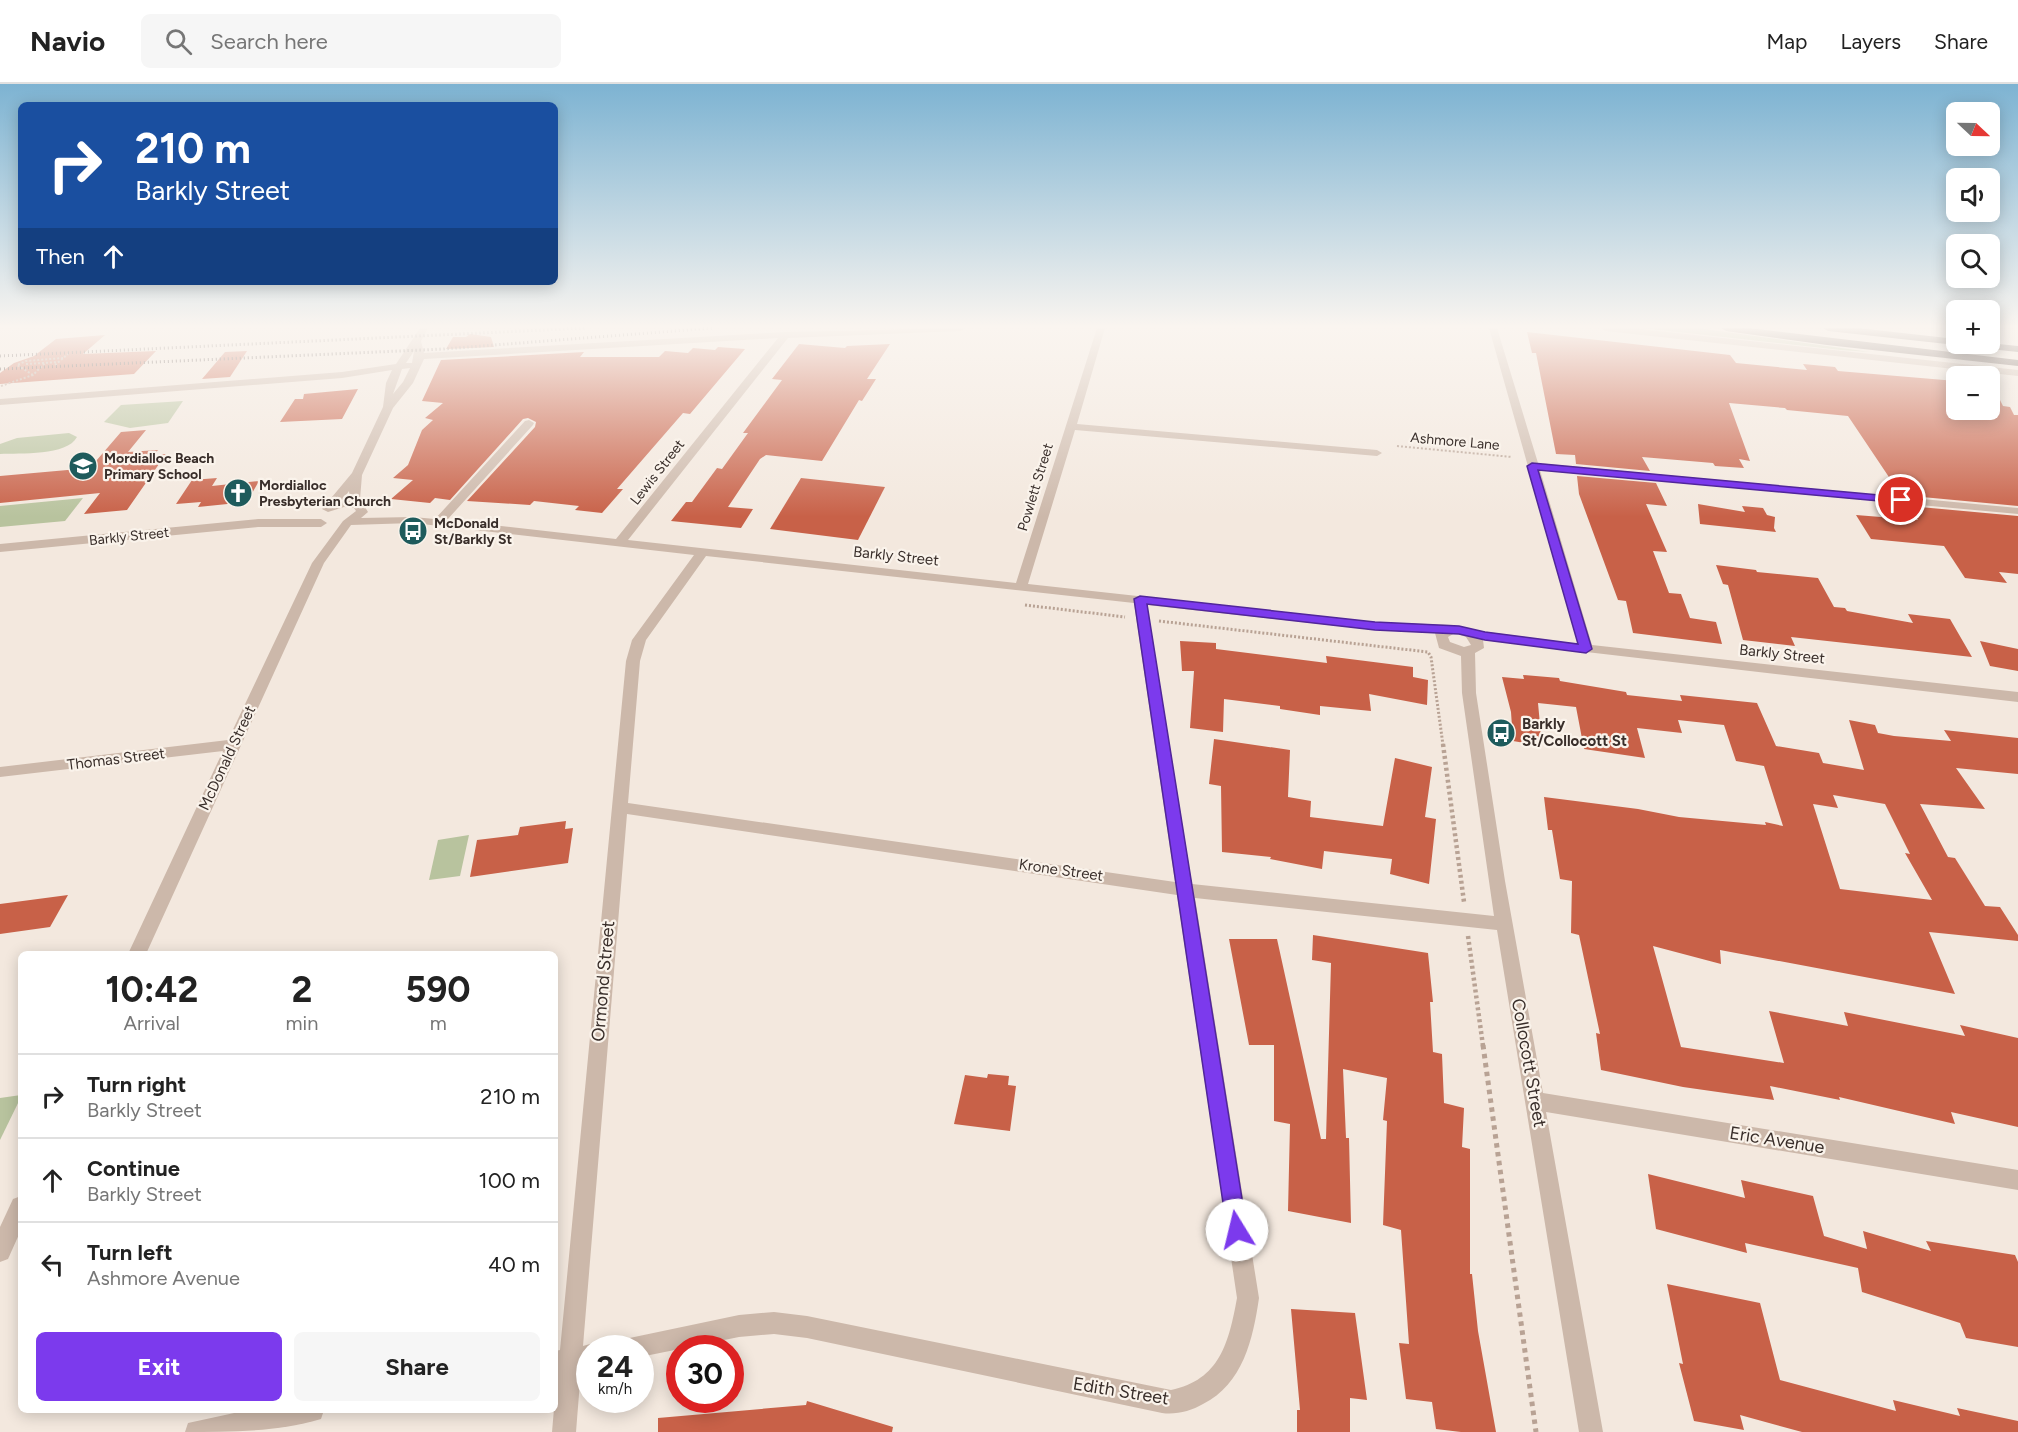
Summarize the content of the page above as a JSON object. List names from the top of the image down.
{
  "streets": {
    "street": [
      "Lewis Street",
      "Powlett Street",
      "Barkly Street",
      "McDonald Street",
      "Thomas Street",
      "Krone Street",
      "Ormond Street",
      "Collocott Street",
      "Eric Avenue",
      "Edith Street"
    ],
    "path": ["Ashmore Lane"]
  },
  "crossings": [
    ["Lewis Street", "Barkly Street"],
    ["Powlett Street", "Barkly Street"],
    ["Barkly Street", "McDonald Street"],
    ["Barkly Street", "Ormond Street"],
    ["Barkly Street", "Collocott Street"],
    ["Barkly Street", "Edith Street"],
    ["McDonald Street", "Thomas Street"],
    ["Krone Street", "Ormond Street"],
    ["Krone Street", "Collocott Street"],
    ["Krone Street", "Edith Street"],
    ["Collocott Street", "Eric Avenue"]
  ],
  "places": {
    "school or university": ["Mordialloc Beach Primary School"],
    "church": ["Mordialloc Presbyterian Church"],
    "bus stop": ["McDonald St/Barkly St", "Barkly St/Collocott St"]
  },
  "north": "right",
  "page": {
    "header": "Navio",
    "search": "Search here",
    "nav": ["Map", "Layers", "Share"],
    "map_buttons": ["+", "−"],
    "turn": ["210 m", "Barkly Street"],
    "then": "Then",
    "eta": [
      "10:42",
      "Arrival",
      "2",
      "min",
      "590",
      "m"
    ],
    "list": [
      {
        "name": "Turn right",
        "note": "Barkly Street",
        "value": "210 m"
      },
      {
        "name": "Continue",
        "note": "Barkly Street",
        "value": "100 m"
      },
      {
        "name": "Turn left",
        "note": "Ashmore Avenue",
        "value": "40 m"
      }
    ],
    "buttons": ["Exit", "Share"],
    "speed": "24 km/h",
    "limit": "30"
  }
}
